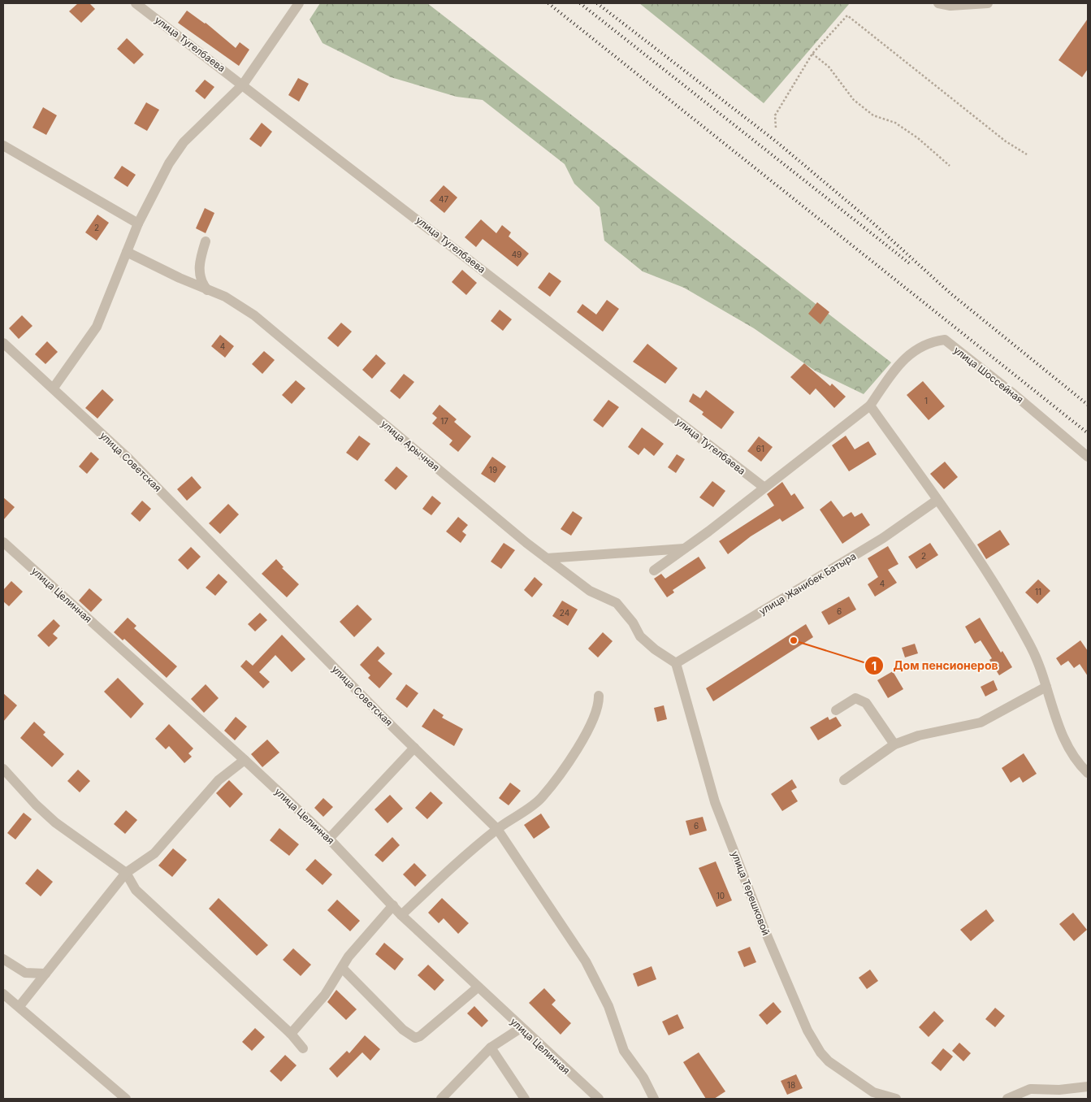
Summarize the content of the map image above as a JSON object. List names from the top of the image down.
{
  "streets": {
    "street": [
      "улица Тугелбаева",
      "улица Шоссейная",
      "улица Арычная",
      "улица Советская",
      "улица Жанибек Батыра",
      "улица Целинная",
      "улица Терешковой"
    ]
  },
  "crossings": [
    ["улица Арычная", "улица Жанибек Батыра"],
    ["улица Арычная", "улица Терешковой"],
    ["улица Жанибек Батыра", "улица Терешковой"]
  ],
  "places": ["Дом пенсионеров"],
  "house_numbers": [
    "47",
    "2",
    "49",
    "4",
    "1",
    "17",
    "61",
    "19",
    "2",
    "4",
    "11",
    "6",
    "24",
    "6",
    "10",
    "18"
  ]
}
